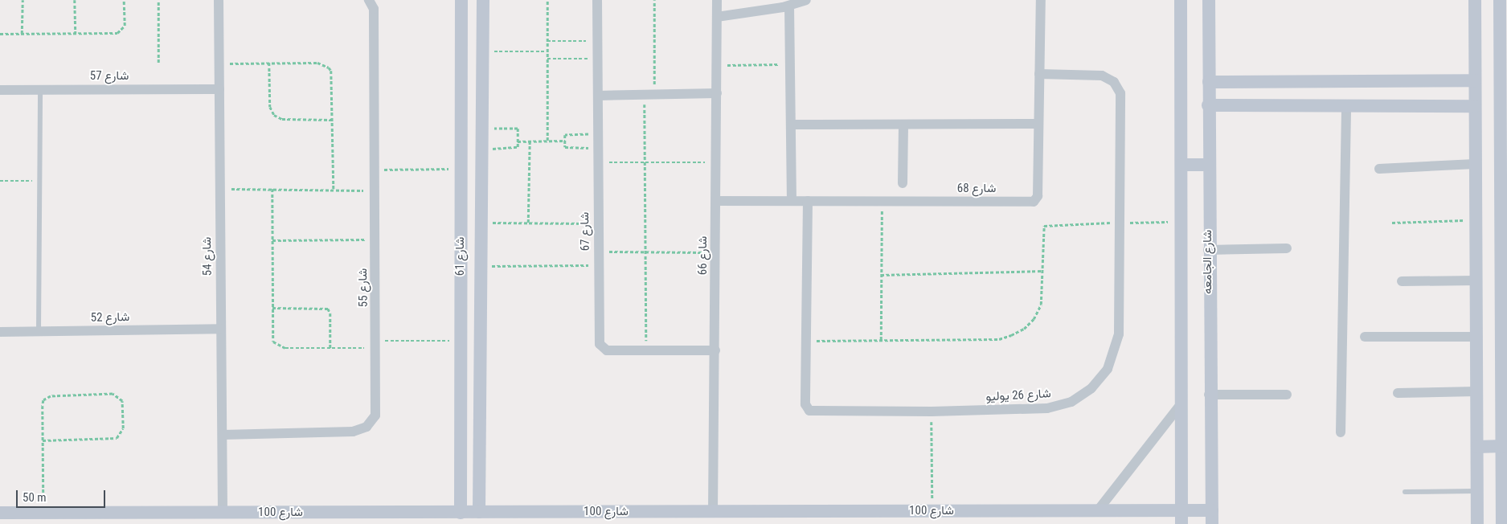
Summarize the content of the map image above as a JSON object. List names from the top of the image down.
{
  "streets": {
    "main road": ["شارع 61", "شارع الجامعه", "شارع 100"],
    "street": [
      "شارع 57",
      "شارع 68",
      "شارع 67",
      "شارع 66",
      "شارع 54",
      "شارع 55",
      "شارع 52",
      "شارع 26 يوليو"
    ]
  },
  "crossings": [
    ["شارع 57", "شارع 54"],
    ["شارع 68", "شارع 66"],
    ["شارع 68", "شارع 26 يوليو"],
    ["شارع 67", "شارع 66"],
    ["شارع 66", "شارع 100"],
    ["شارع 54", "شارع 55"],
    ["شارع 54", "شارع 52"],
    ["شارع 54", "شارع 100"],
    ["شارع 61", "شارع 100"],
    ["شارع الجامعه", "شارع 100"]
  ],
  "scale_bar": "50 m"
}
